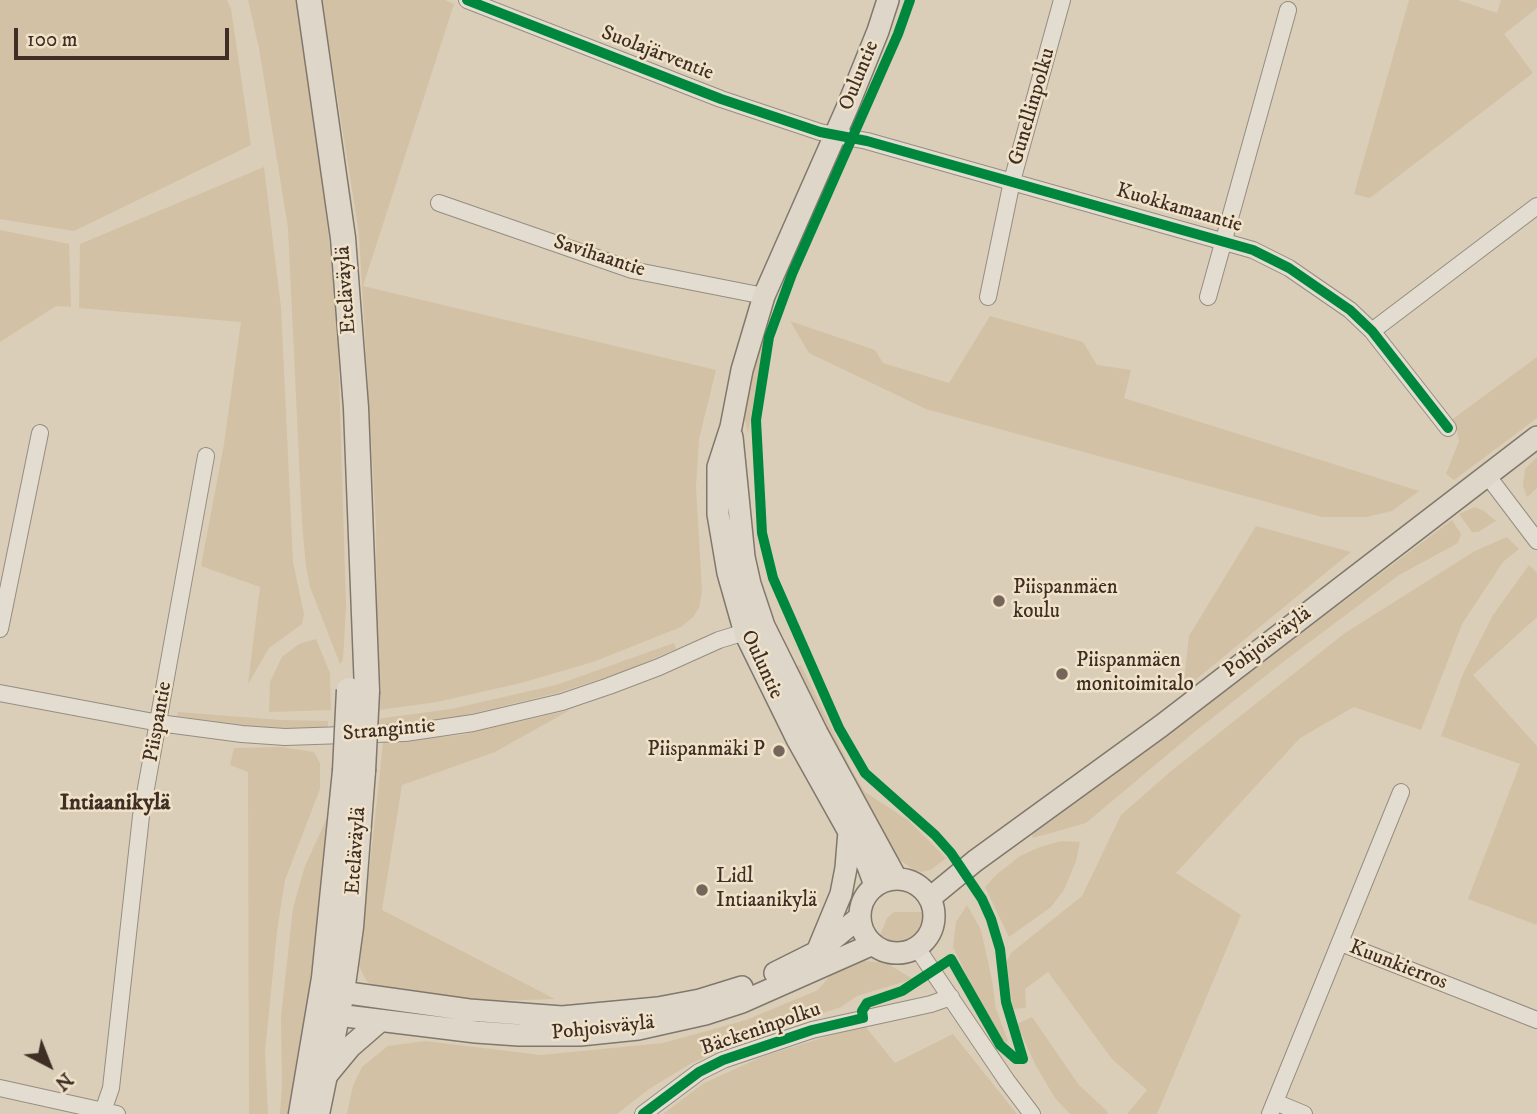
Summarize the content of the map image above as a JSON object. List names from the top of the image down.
{
  "streets": {
    "highway": ["Eteläväylä"],
    "main road": ["Ouluntie", "Pohjoisväylä"],
    "street": [
      "Suolajärventie",
      "Gunellinpolku",
      "Kuokkamaantie",
      "Savihaantie",
      "Piispantie",
      "Strangintie",
      "Kuunkierros",
      "Bäckeninpolku"
    ]
  },
  "crossings": [
    ["Suolajärventie", "Ouluntie"],
    ["Suolajärventie", "Kuokkamaantie"],
    ["Ouluntie", "Kuokkamaantie"],
    ["Ouluntie", "Savihaantie"],
    ["Ouluntie", "Pohjoisväylä"],
    ["Ouluntie", "Strangintie"],
    ["Gunellinpolku", "Kuokkamaantie"],
    ["Eteläväylä", "Pohjoisväylä"],
    ["Piispantie", "Strangintie"]
  ],
  "districts": ["Intiaanikylä"],
  "places": [
    "Piispanmäen koulu",
    "Piispanmäen monitoimitalo",
    "Piispanmäki P",
    "Lidl Intiaanikylä"
  ],
  "scale_bar": "100 m",
  "north": "bottom right"
}
